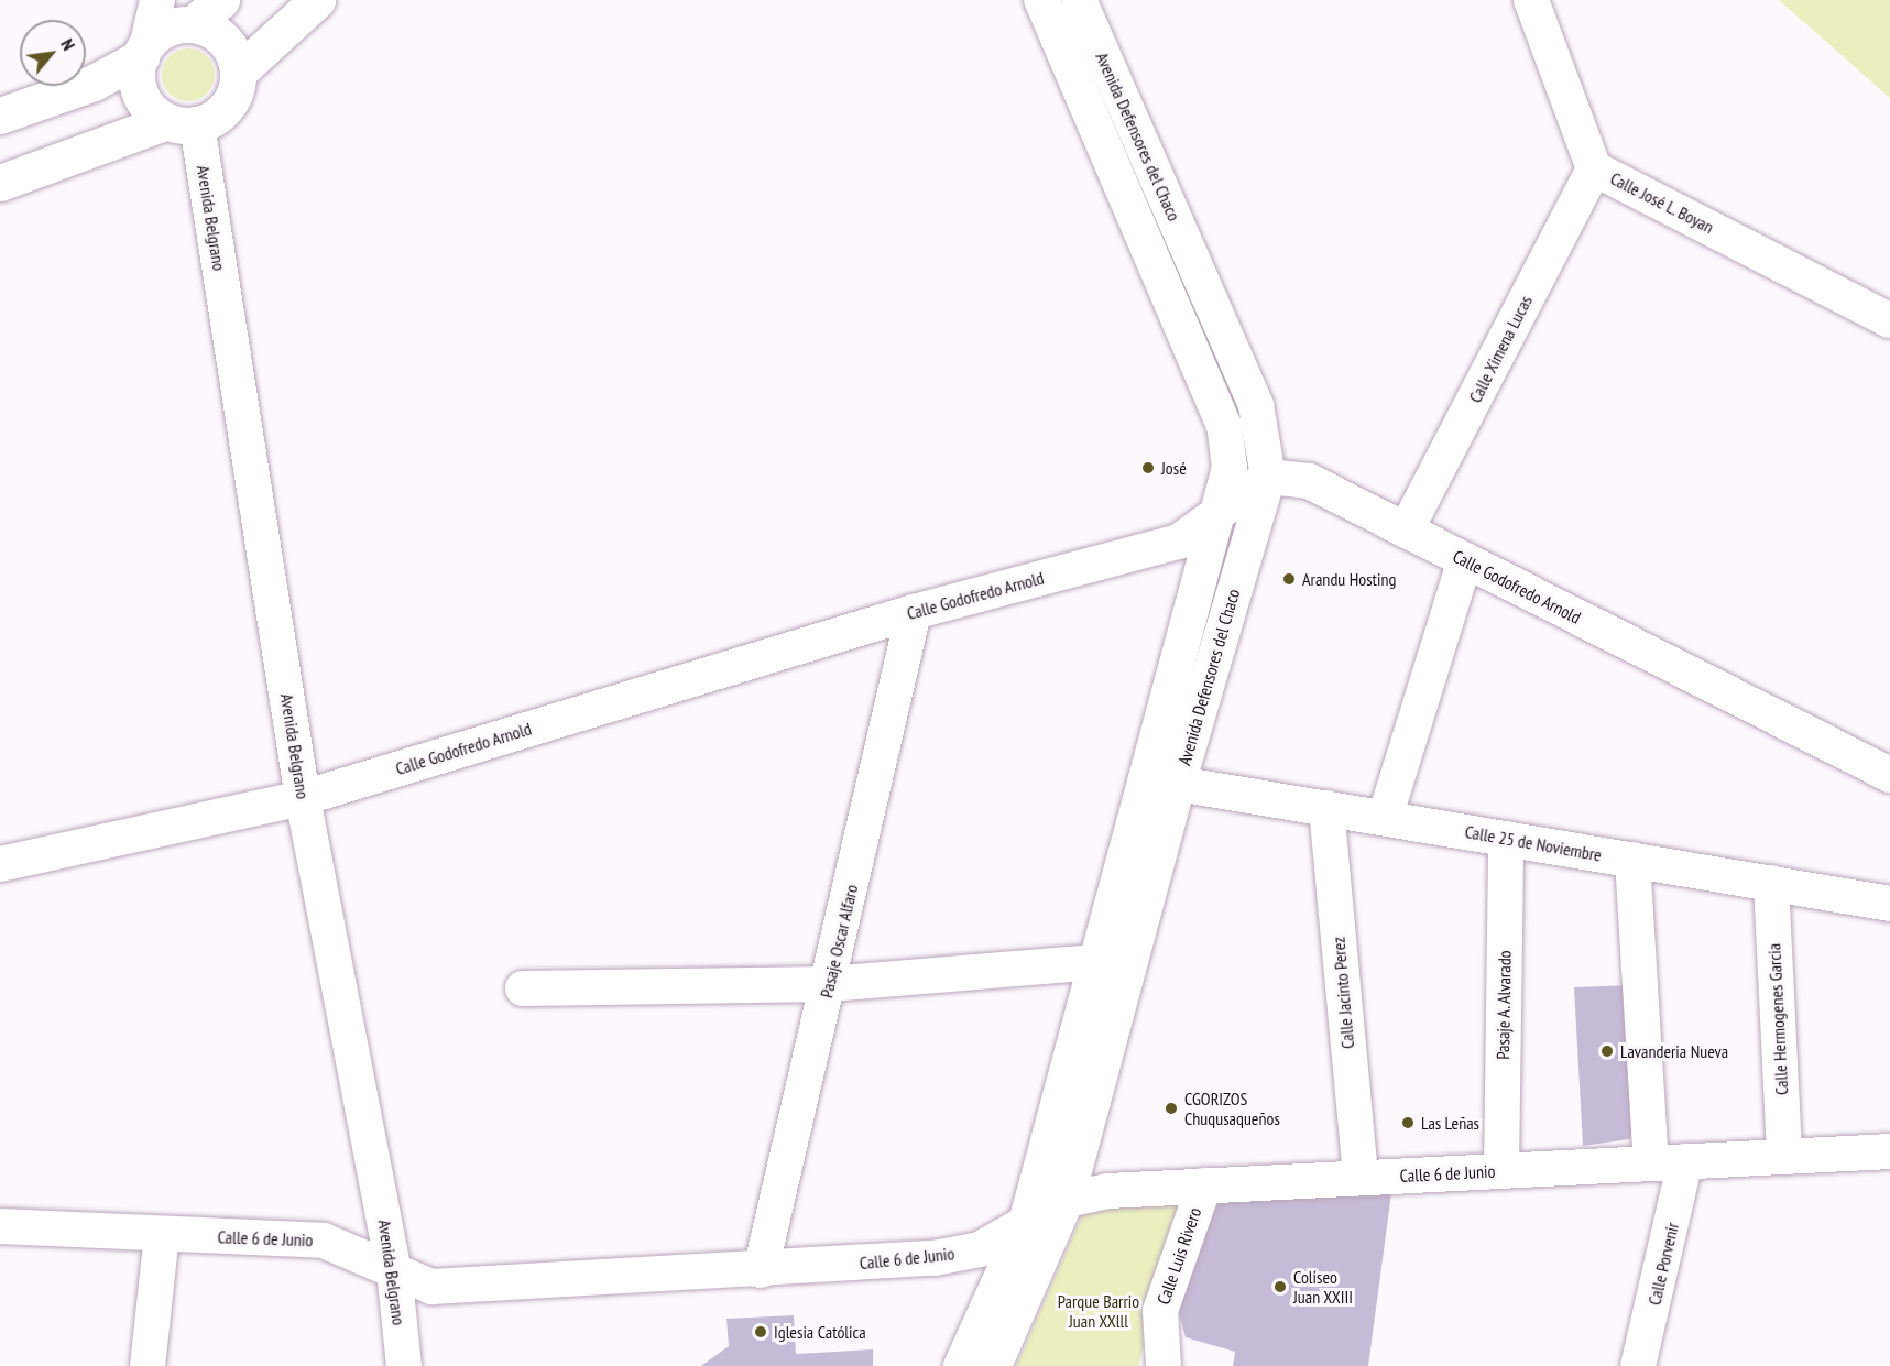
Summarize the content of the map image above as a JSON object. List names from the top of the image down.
{
  "streets": {
    "street": [
      "Avenida Defensores del Chaco",
      "Calle José L. Boyan",
      "Avenida Belgrano",
      "Calle Ximena Lucas",
      "Calle Godofredo Arnold",
      "Calle 25 de Noviembre",
      "Pasaje Oscar Alfaro",
      "Calle Jacinto Perez",
      "Pasaje A. Alvarado",
      "Calle Hermogenes Garcia",
      "Calle 6 de Junio",
      "Calle Luis Rivero",
      "Calle Porvenir"
    ]
  },
  "crossings": [
    ["Avenida Defensores del Chaco", "Calle Godofredo Arnold"],
    ["Avenida Defensores del Chaco", "Calle 25 de Noviembre"],
    ["Avenida Defensores del Chaco", "Calle 6 de Junio"],
    ["Calle José L. Boyan", "Calle Ximena Lucas"],
    ["Avenida Belgrano", "Calle Godofredo Arnold"],
    ["Avenida Belgrano", "Calle 6 de Junio"],
    ["Calle Ximena Lucas", "Calle Godofredo Arnold"],
    ["Calle Godofredo Arnold", "Pasaje Oscar Alfaro"],
    ["Calle 25 de Noviembre", "Calle Jacinto Perez"],
    ["Calle 25 de Noviembre", "Pasaje A. Alvarado"],
    ["Calle 25 de Noviembre", "Calle Hermogenes Garcia"],
    ["Pasaje Oscar Alfaro", "Calle 6 de Junio"],
    ["Calle Jacinto Perez", "Calle 6 de Junio"],
    ["Pasaje A. Alvarado", "Calle 6 de Junio"],
    ["Calle Hermogenes Garcia", "Calle 6 de Junio"],
    ["Calle 6 de Junio", "Calle Luis Rivero"],
    ["Calle 6 de Junio", "Calle Porvenir"]
  ],
  "parks": ["Parque Barrio Juan XXlll"],
  "places": [
    "José",
    "Arandu Hosting",
    "Lavanderia Nueva",
    "CGORIZOS Chuqusaqueños",
    "Las Leñas",
    "Coliseo Juan XXIII",
    "Iglesia Católica"
  ],
  "north": "top right"
}
